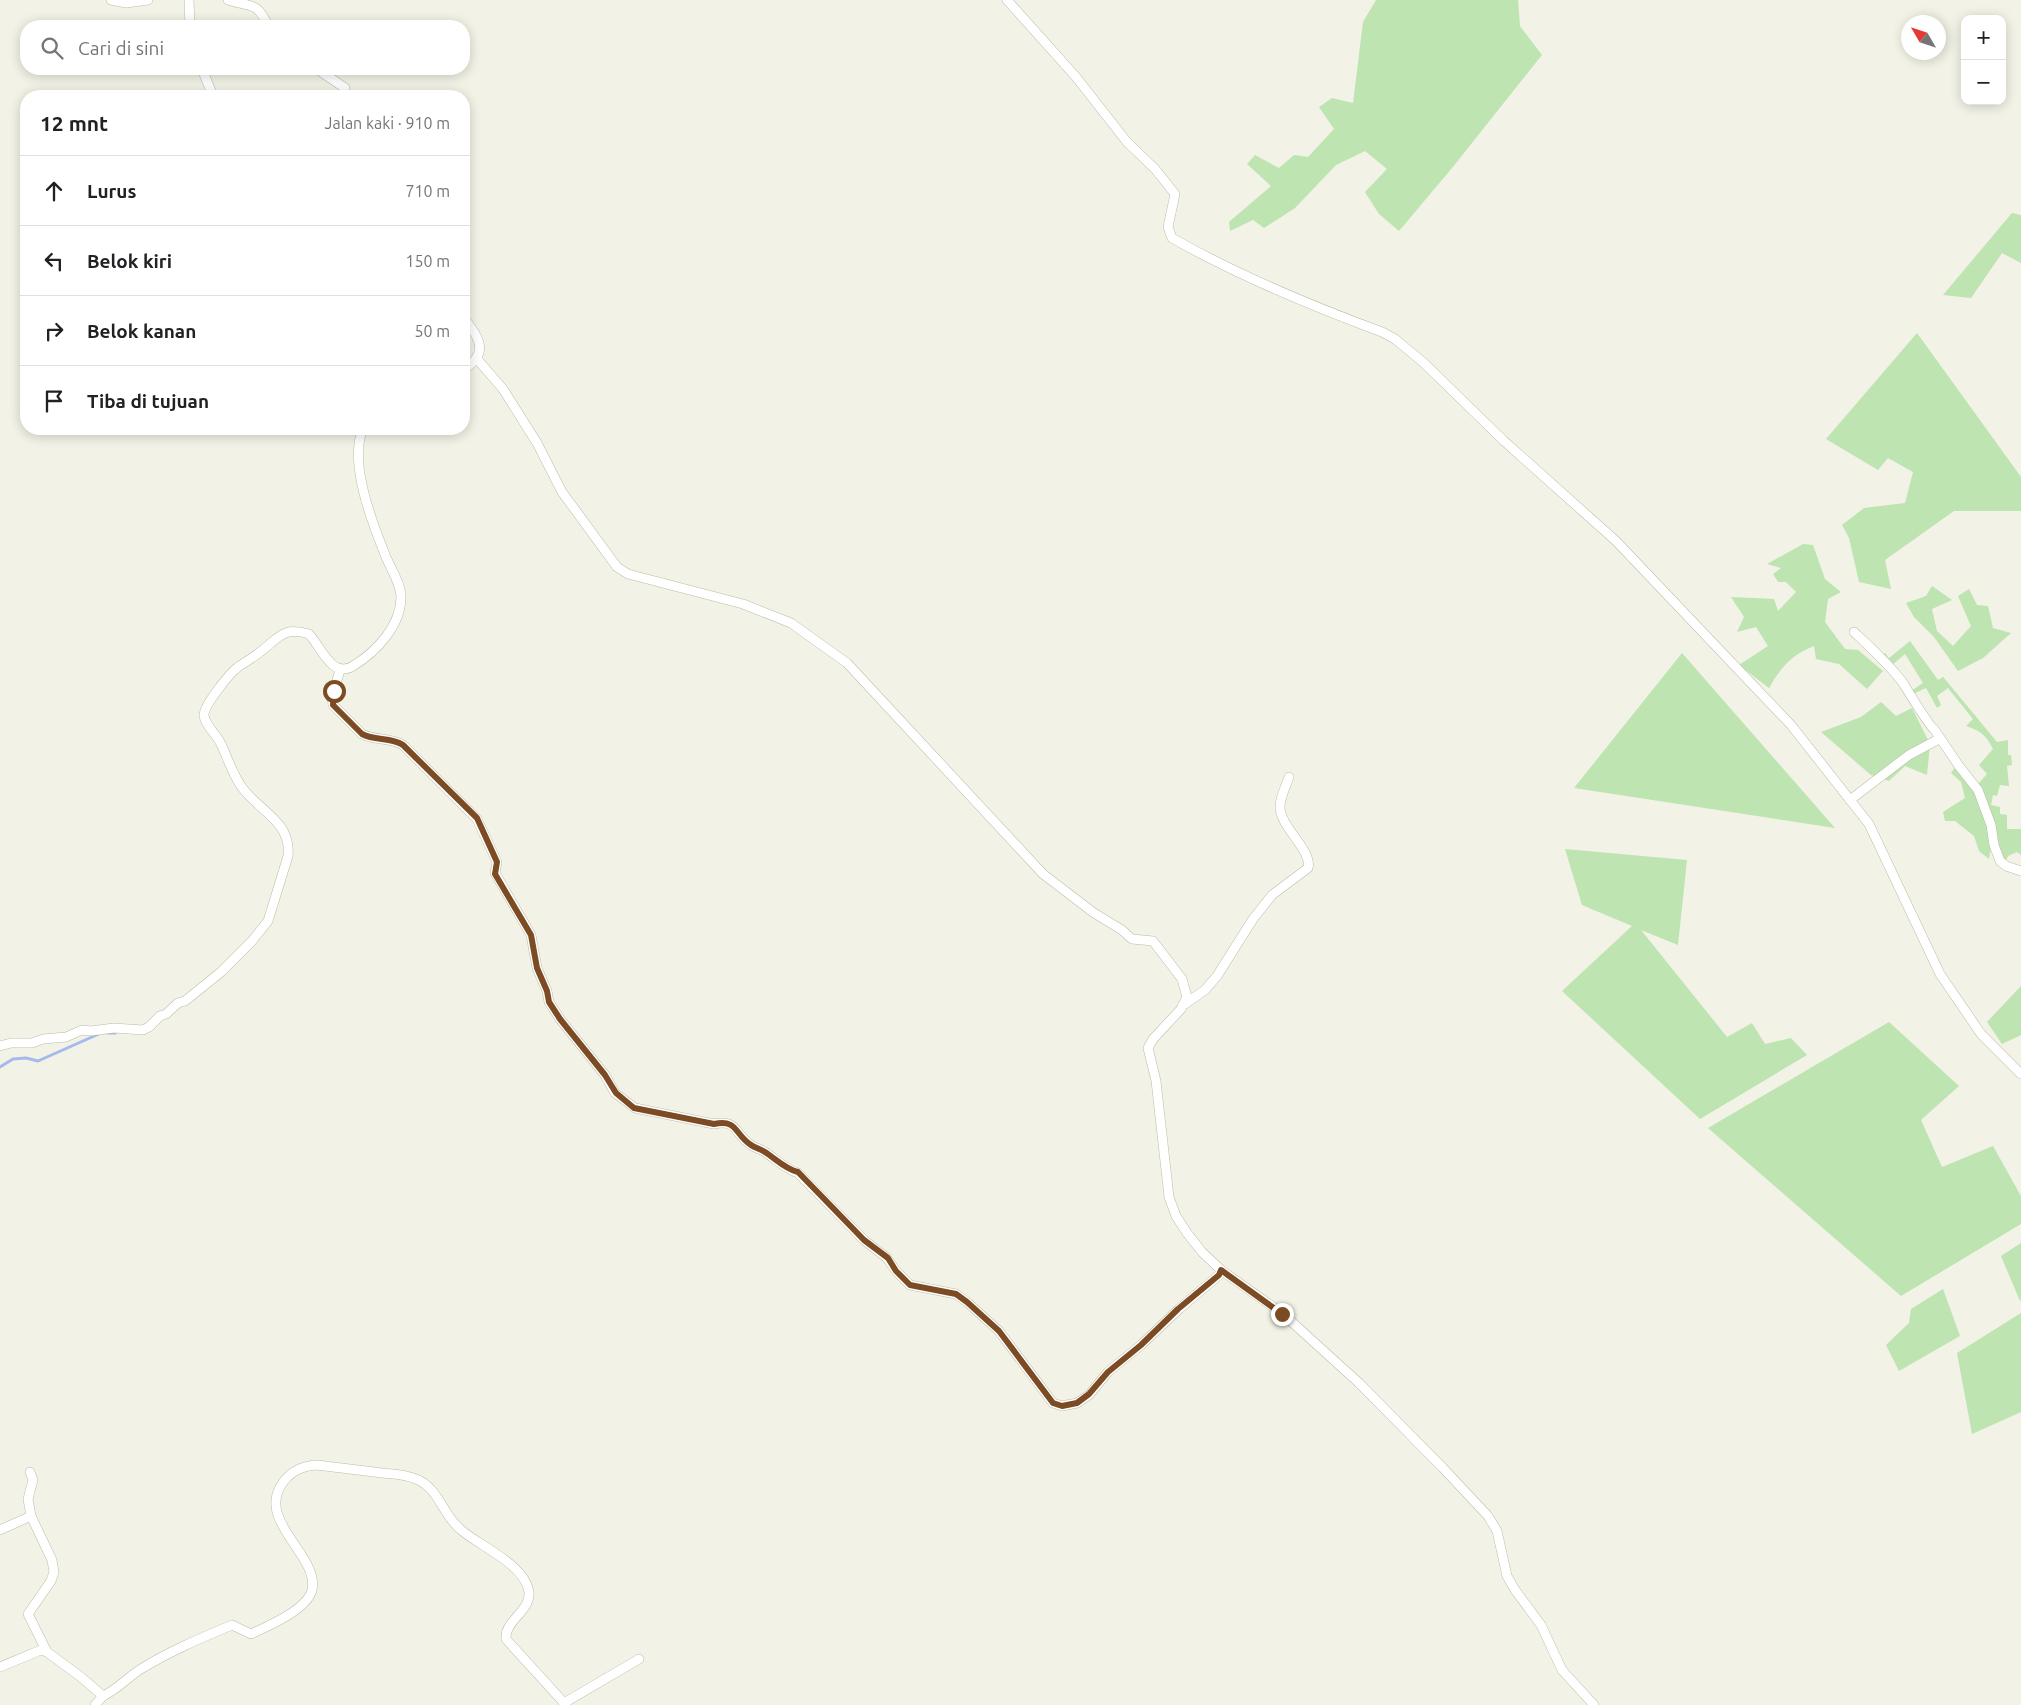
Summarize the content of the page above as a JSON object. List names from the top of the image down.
{
  "north": "top left",
  "page": {
    "map_buttons": ["+", "−"],
    "search": "Cari di sini",
    "heading": ["12 mnt", "Jalan kaki · 910 m"],
    "list": [
      ["Lurus", "710 m"],
      ["Belok kiri", "150 m"],
      ["Belok kanan", "50 m"],
      "Tiba di tujuan"
    ]
  }
}
